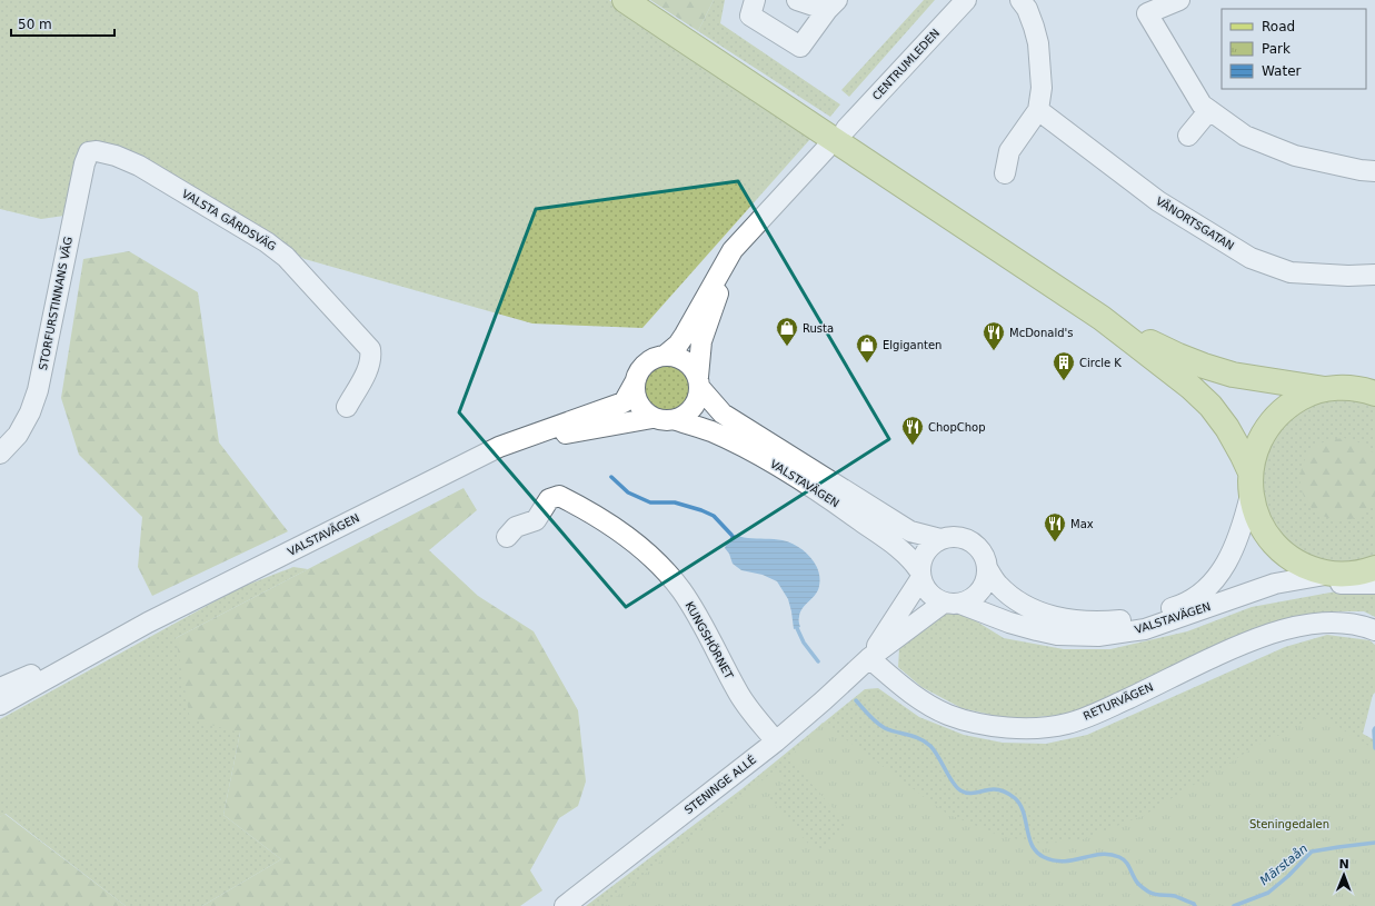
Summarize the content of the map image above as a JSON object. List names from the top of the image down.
{
  "streets": {
    "street": [
      "CENTRUMLEDEN",
      "VALSTA GÅRDSVÄG",
      "VÄNORTSGATAN",
      "STORFURSTINNANS VÄG",
      "VALSTAVÄGEN",
      "KUNGSHÖRNET",
      "RETURVÄGEN",
      "STENINGE ALLÉ"
    ]
  },
  "crossings": [
    ["VALSTA GÅRDSVÄG", "STORFURSTINNANS VÄG"],
    ["VALSTAVÄGEN", "STENINGE ALLÉ"],
    ["KUNGSHÖRNET", "STENINGE ALLÉ"],
    ["RETURVÄGEN", "STENINGE ALLÉ"]
  ],
  "water": ["Märstaån"],
  "parks": ["Steningedalen"],
  "places": {
    "shop": ["Rusta", "Elgiganten"],
    "restaurant": ["McDonald's", "ChopChop", "Max"],
    "building": ["Circle K"]
  },
  "legend": ["Road", "Park", "Water"],
  "scale_bar": "50 m",
  "north": "top"
}
